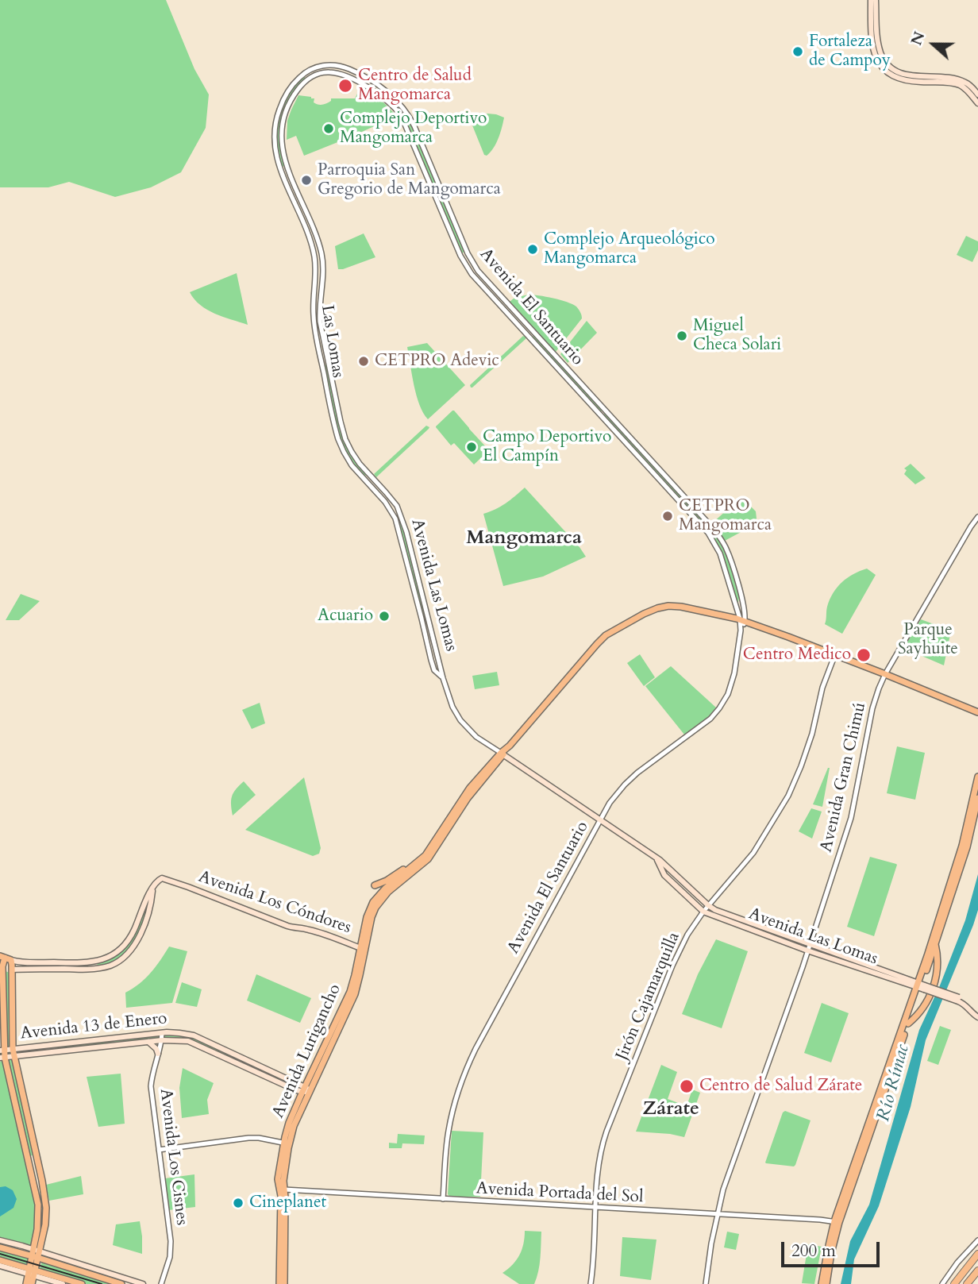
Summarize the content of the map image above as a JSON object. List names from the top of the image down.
{
  "streets": {
    "main road": [
      "Avenida Las Lomas",
      "Avenida Los Cóndores",
      "Avenida 13 de Enero",
      "Avenida Lurigancho"
    ],
    "street": [
      "Avenida El Santuario",
      "Las Lomas",
      "Avenida Gran Chimú",
      "Jirón Cajamarquilla",
      "Avenida Los Cisnes",
      "Avenida Portada del Sol"
    ]
  },
  "crossings": [
    ["Avenida El Santuario", "Las Lomas"],
    ["Avenida El Santuario", "Avenida Las Lomas"],
    ["Avenida El Santuario", "Avenida Lurigancho"],
    ["Avenida El Santuario", "Avenida Portada del Sol"],
    ["Las Lomas", "Avenida Las Lomas"],
    ["Avenida Las Lomas", "Avenida Gran Chimú"],
    ["Avenida Las Lomas", "Jirón Cajamarquilla"],
    ["Avenida Las Lomas", "Avenida Lurigancho"],
    ["Avenida Gran Chimú", "Avenida Lurigancho"],
    ["Avenida Gran Chimú", "Avenida Portada del Sol"],
    ["Avenida Los Cóndores", "Avenida Lurigancho"],
    ["Jirón Cajamarquilla", "Avenida Lurigancho"],
    ["Jirón Cajamarquilla", "Avenida Portada del Sol"],
    ["Avenida 13 de Enero", "Avenida Lurigancho"],
    ["Avenida 13 de Enero", "Avenida Los Cisnes"],
    ["Avenida Lurigancho", "Avenida Portada del Sol"]
  ],
  "districts": ["Mangomarca", "Zárate"],
  "water": ["Río Rímac"],
  "parks": ["Parque Sayhuite"],
  "places": [
    "Fortaleza de Campoy",
    "Centro de Salud Mangomarca",
    "Complejo Deportivo Mangomarca",
    "Parroquia San Gregorio de Mangomarca",
    "Complejo Arqueológico Mangomarca",
    "Miguel Checa Solari",
    "CETPRO Adevic",
    "Campo Deportivo El Campín",
    "CETPRO Mangomarca",
    "Acuario",
    "Centro Medico",
    "Centro de Salud Zárate",
    "Cineplanet"
  ],
  "scale_bar": "200 m",
  "north": "left"
}
